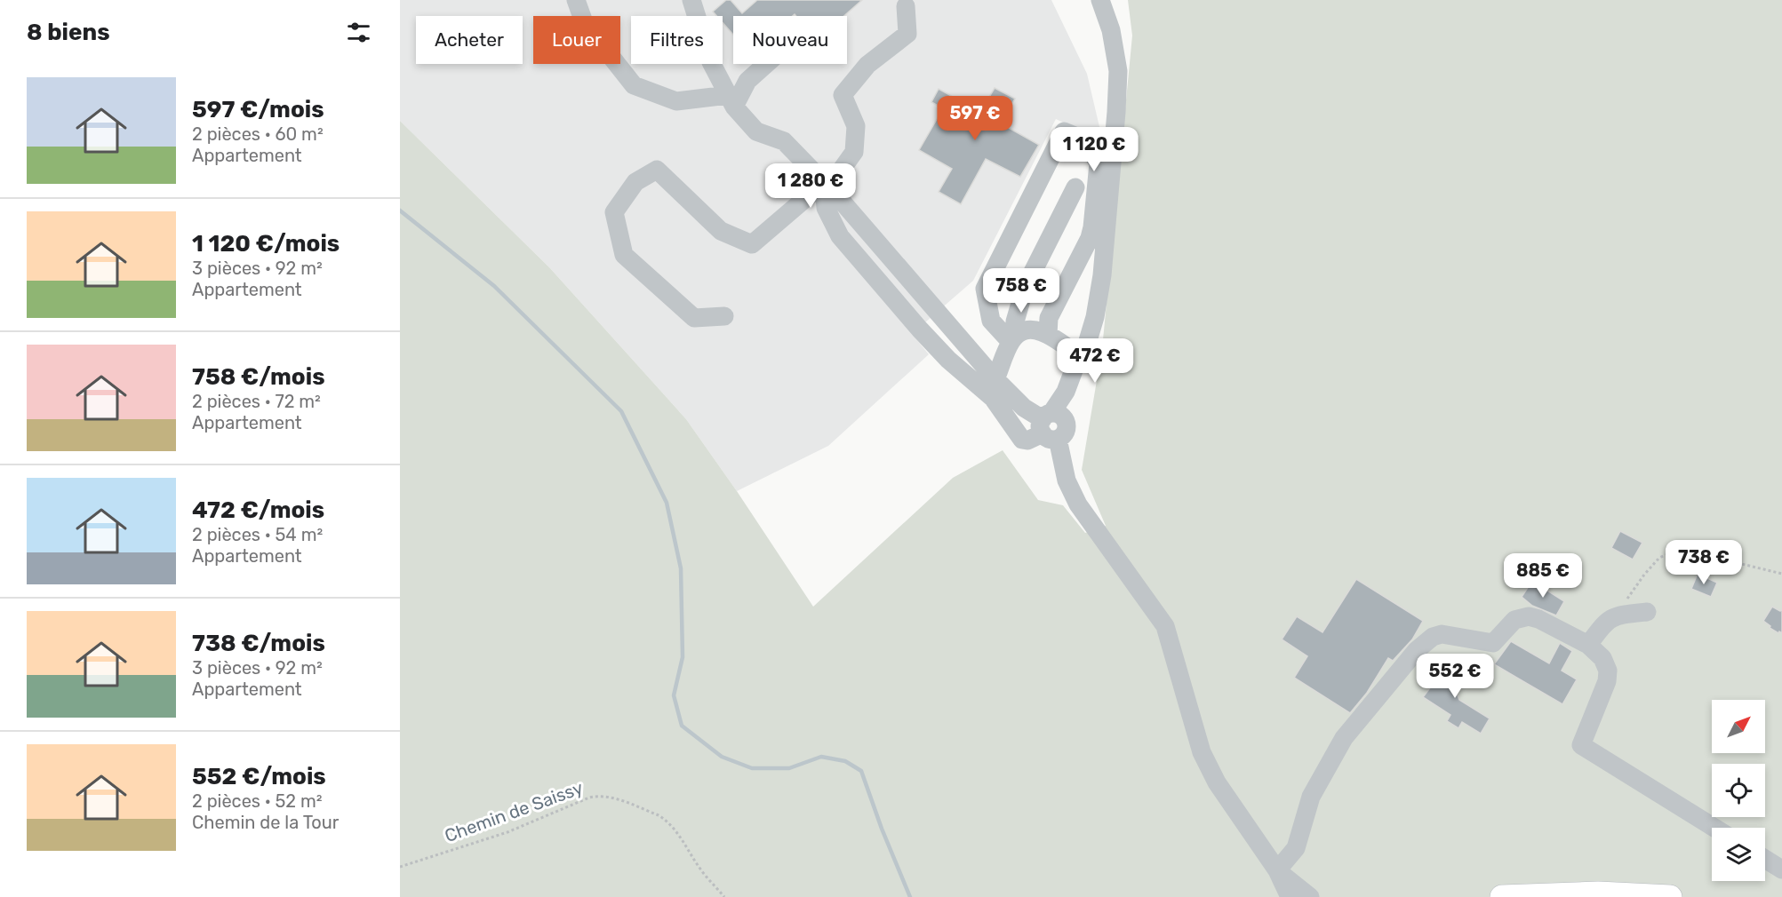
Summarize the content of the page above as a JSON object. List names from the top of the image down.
{
  "streets": {
    "path": ["Chemin de Saissy"]
  },
  "north": "top right",
  "page": {
    "heading": "8 biens",
    "chip": [
      "Acheter",
      "Louer",
      "Filtres",
      "Nouveau"
    ],
    "list": [
      {
        "name": "597 €/mois",
        "note": "2 pièces · 60 m² · Appartement"
      },
      {
        "name": "1 120 €/mois",
        "note": "3 pièces · 92 m² · Appartement"
      },
      {
        "name": "758 €/mois",
        "note": "2 pièces · 72 m² · Appartement"
      },
      {
        "name": "472 €/mois",
        "note": "2 pièces · 54 m² · Appartement"
      },
      {
        "name": "738 €/mois",
        "note": "3 pièces · 92 m² · Appartement"
      },
      {
        "name": "552 €/mois",
        "note": "2 pièces · 52 m² · Chemin de la Tour"
      }
    ],
    "price": [
      "597 €",
      "1 120 €",
      "1 280 €",
      "758 €",
      "472 €",
      "738 €",
      "885 €",
      "552 €"
    ]
  }
}
